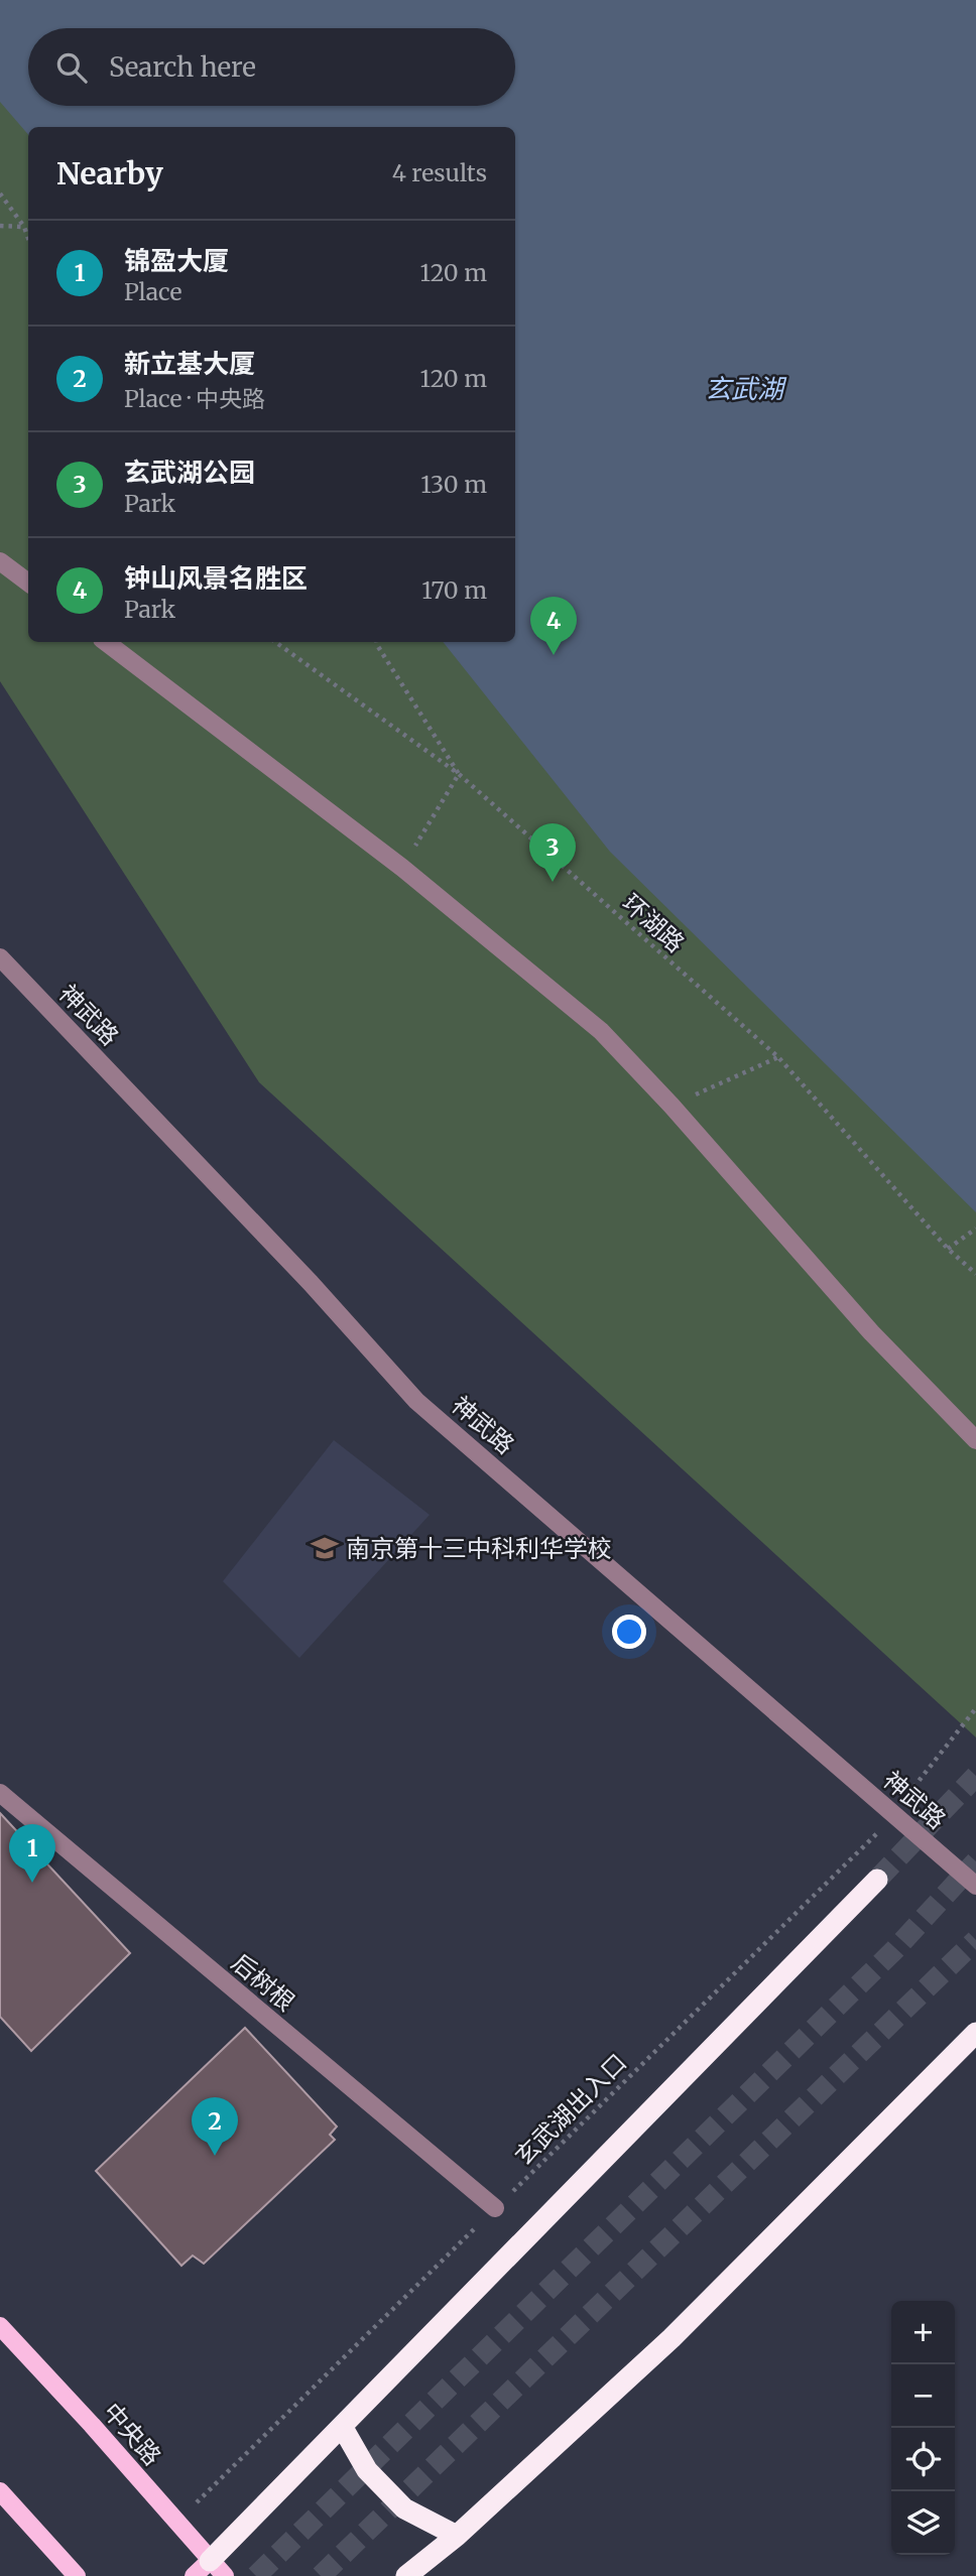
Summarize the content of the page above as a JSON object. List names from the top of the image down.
{
  "streets": {
    "main road": ["中央路"],
    "street": ["神武路", "后树根"],
    "path": ["环湖路", "玄武湖出入口"]
  },
  "crossings": [
    ["后树根", "玄武湖出入口"],
    ["玄武湖出入口", "中央路"]
  ],
  "water": ["玄武湖"],
  "places": {
    "school or university": ["南京第十三中科利华学校"]
  },
  "page": {
    "search": "Search here",
    "heading": ["Nearby", "4 results"],
    "list": [
      {
        "mark": "1",
        "name": "锦盈大厦",
        "note": "Place",
        "value": "120 m"
      },
      {
        "mark": "2",
        "name": "新立基大厦",
        "note": "Place · 中央路",
        "value": "120 m"
      },
      {
        "mark": "3",
        "name": "玄武湖公园",
        "note": "Park",
        "value": "130 m"
      },
      {
        "mark": "4",
        "name": "钟山风景名胜区",
        "note": "Park",
        "value": "170 m"
      }
    ],
    "pins": [
      "4",
      "3",
      "1",
      "2"
    ],
    "map_buttons": ["+", "−"]
  }
}
